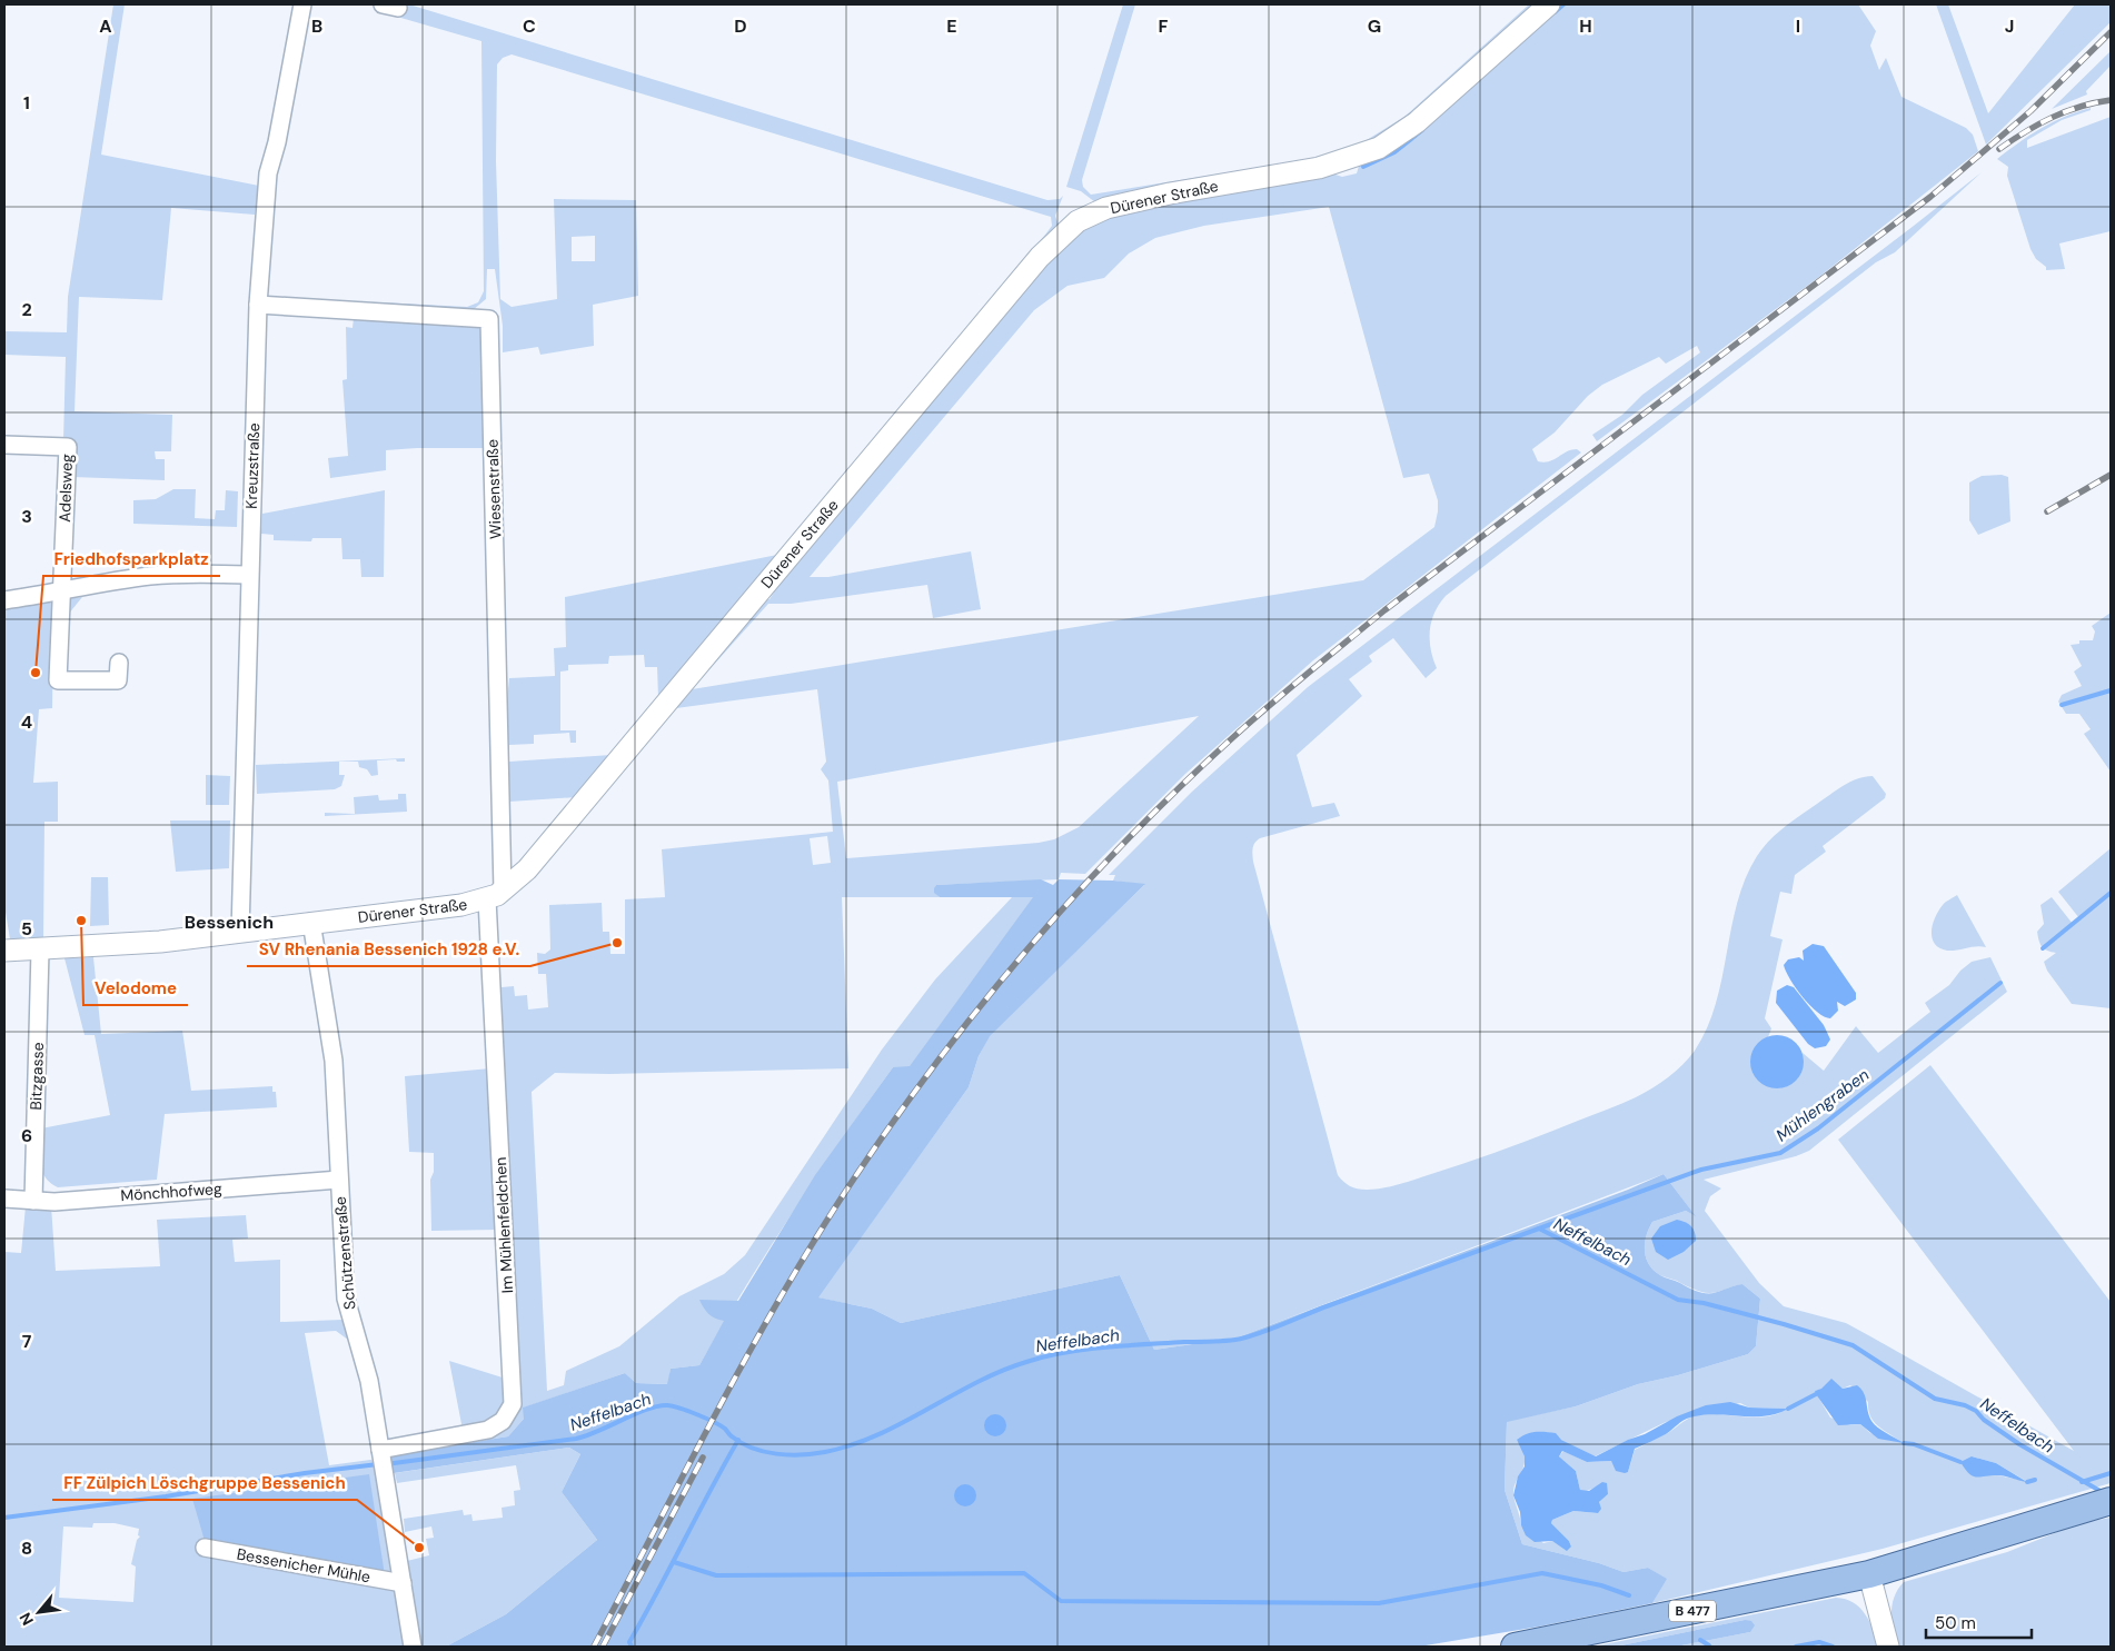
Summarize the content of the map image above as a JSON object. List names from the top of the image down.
{
  "streets": {
    "main road": ["B 477"],
    "street": [
      "Dürener Straße",
      "Kreuzstraße",
      "Adelsweg",
      "Wiesenstraße",
      "Bitzgasse",
      "Mönchhofweg",
      "Im Mühlenfeldchen",
      "Schützenstraße",
      "Bessenicher Mühle"
    ]
  },
  "crossings": [
    ["Dürener Straße", "Kreuzstraße"],
    ["Dürener Straße", "Wiesenstraße"],
    ["Dürener Straße", "Bitzgasse"],
    ["Dürener Straße", "Im Mühlenfeldchen"],
    ["Dürener Straße", "Schützenstraße"],
    ["Kreuzstraße", "Wiesenstraße"],
    ["Wiesenstraße", "Im Mühlenfeldchen"],
    ["Bitzgasse", "Mönchhofweg"],
    ["Mönchhofweg", "Schützenstraße"],
    ["Im Mühlenfeldchen", "Schützenstraße"],
    ["Schützenstraße", "Bessenicher Mühle"]
  ],
  "districts": ["Bessenich"],
  "water": ["Mühlengraben", "Neffelbach"],
  "places": [
    "Friedhofsparkplatz",
    "Velodome",
    "SV Rhenania Bessenich 1928 e.V.",
    "FF Zülpich Löschgruppe Bessenich"
  ],
  "scale_bar": "50 m",
  "north": "bottom left",
  "grid": {
    "columns": [
      "A",
      "B",
      "C",
      "D",
      "E",
      "F",
      "G",
      "H",
      "I",
      "J"
    ],
    "rows": [
      "1",
      "2",
      "3",
      "4",
      "5",
      "6",
      "7",
      "8"
    ]
  }
}
